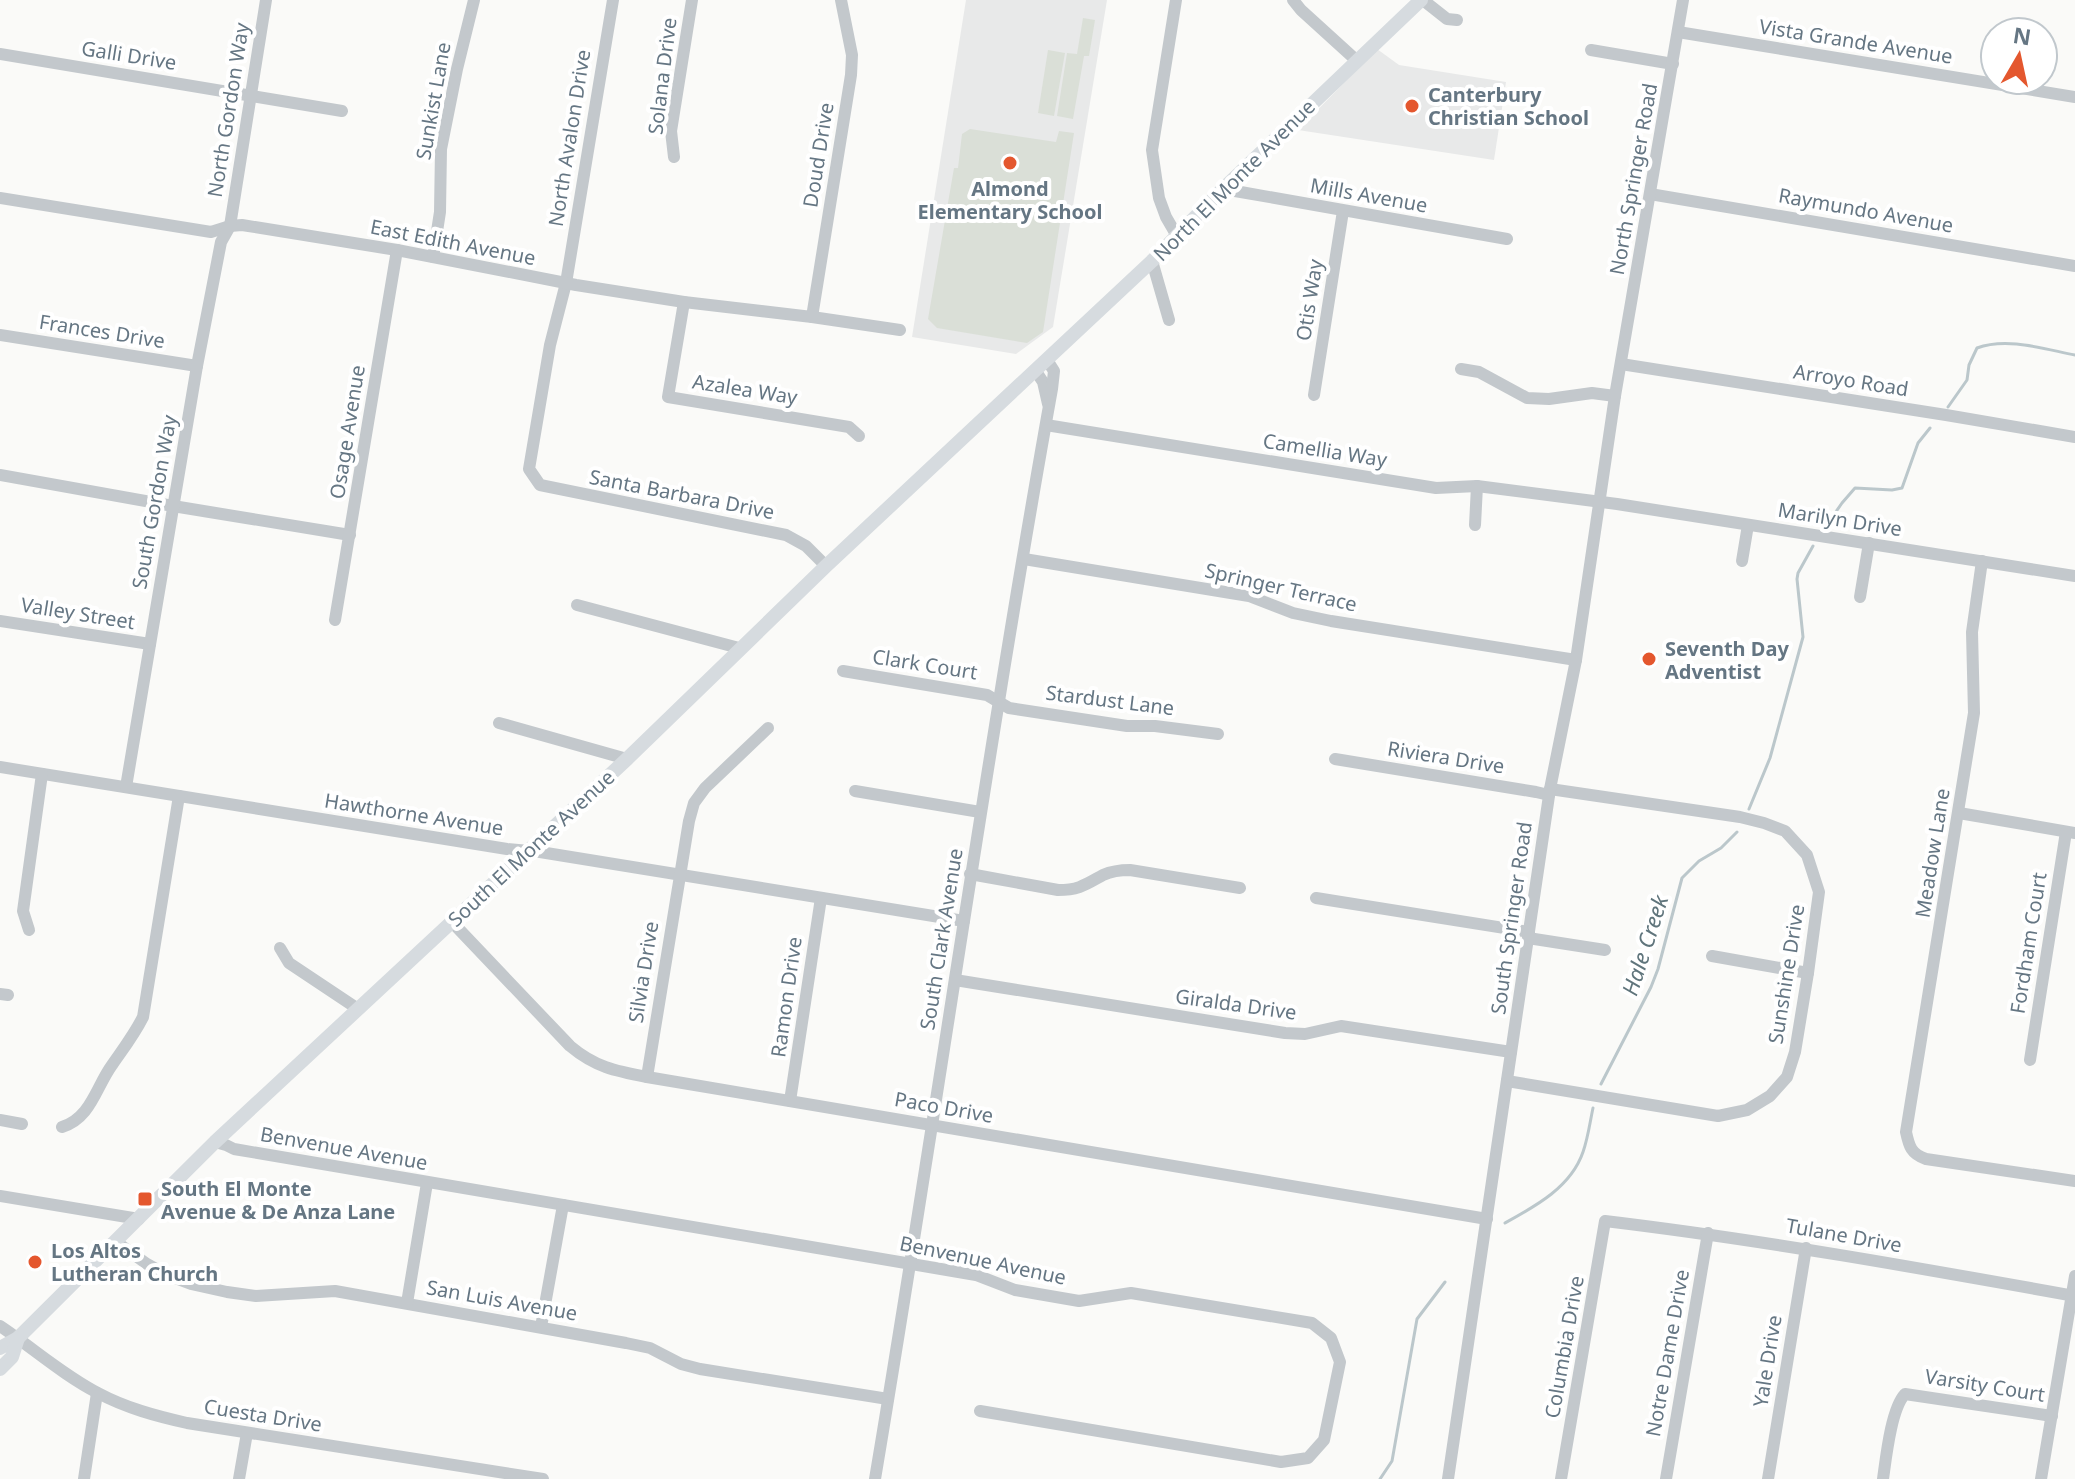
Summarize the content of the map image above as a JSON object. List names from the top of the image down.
{
  "streets": {
    "main road": ["North El Monte Avenue", "South El Monte Avenue"],
    "street": [
      "Vista Grande Avenue",
      "Galli Drive",
      "Solana Drive",
      "Sunkist Lane",
      "North Gordon Way",
      "North Avalon Drive",
      "Doud Drive",
      "North Springer Road",
      "Mills Avenue",
      "Raymundo Avenue",
      "East Edith Avenue",
      "Otis Way",
      "Frances Drive",
      "Arroyo Road",
      "Azalea Way",
      "Osage Avenue",
      "Camellia Way",
      "Santa Barbara Drive",
      "South Gordon Way",
      "Marilyn Drive",
      "Springer Terrace",
      "Valley Street",
      "Clark Court",
      "Stardust Lane",
      "Riviera Drive",
      "Hawthorne Avenue",
      "Meadow Lane",
      "South Springer Road",
      "South Clark Avenue",
      "Fordham Court",
      "Silvia Drive",
      "Sunshine Drive",
      "Ramon Drive",
      "Giralda Drive",
      "Paco Drive",
      "Benvenue Avenue",
      "Tulane Drive",
      "San Luis Avenue",
      "Columbia Drive",
      "Notre Dame Drive",
      "Yale Drive",
      "Varsity Court",
      "Cuesta Drive"
    ]
  },
  "crossings": [
    ["Vista Grande Avenue", "North Springer Road"],
    ["Galli Drive", "North Gordon Way"],
    ["Sunkist Lane", "East Edith Avenue"],
    ["North Gordon Way", "East Edith Avenue"],
    ["North Gordon Way", "South Gordon Way"],
    ["North Avalon Drive", "East Edith Avenue"],
    ["North Avalon Drive", "Santa Barbara Drive"],
    ["Doud Drive", "East Edith Avenue"],
    ["North Springer Road", "Raymundo Avenue"],
    ["North Springer Road", "Arroyo Road"],
    ["North Springer Road", "South Springer Road"],
    ["North El Monte Avenue", "Mills Avenue"],
    ["North El Monte Avenue", "South El Monte Avenue"],
    ["North El Monte Avenue", "South Clark Avenue"],
    ["Mills Avenue", "Otis Way"],
    ["East Edith Avenue", "Azalea Way"],
    ["East Edith Avenue", "Osage Avenue"],
    ["East Edith Avenue", "South Gordon Way"],
    ["Frances Drive", "South Gordon Way"],
    ["Arroyo Road", "South Springer Road"],
    ["Camellia Way", "Marilyn Drive"],
    ["Camellia Way", "South Springer Road"],
    ["Camellia Way", "South Clark Avenue"],
    ["Santa Barbara Drive", "South El Monte Avenue"],
    ["South Gordon Way", "Valley Street"],
    ["South Gordon Way", "Hawthorne Avenue"],
    ["Marilyn Drive", "Meadow Lane"],
    ["Marilyn Drive", "South Springer Road"],
    ["Springer Terrace", "South Springer Road"],
    ["Springer Terrace", "South Clark Avenue"],
    ["Clark Court", "Stardust Lane"],
    ["Clark Court", "South Clark Avenue"],
    ["Stardust Lane", "South Clark Avenue"],
    ["Riviera Drive", "South Springer Road"],
    ["Riviera Drive", "Sunshine Drive"],
    ["Hawthorne Avenue", "South El Monte Avenue"],
    ["Hawthorne Avenue", "South Clark Avenue"],
    ["Hawthorne Avenue", "Silvia Drive"],
    ["Hawthorne Avenue", "Ramon Drive"],
    ["South El Monte Avenue", "South Clark Avenue"],
    ["South El Monte Avenue", "Paco Drive"],
    ["South El Monte Avenue", "Benvenue Avenue"],
    ["South El Monte Avenue", "San Luis Avenue"],
    ["South El Monte Avenue", "Cuesta Drive"],
    ["South Springer Road", "Sunshine Drive"],
    ["South Springer Road", "Giralda Drive"],
    ["South Springer Road", "Paco Drive"],
    ["South Clark Avenue", "Giralda Drive"],
    ["South Clark Avenue", "Paco Drive"],
    ["South Clark Avenue", "Benvenue Avenue"],
    ["South Clark Avenue", "San Luis Avenue"],
    ["Silvia Drive", "Paco Drive"],
    ["Ramon Drive", "Paco Drive"],
    ["Tulane Drive", "Columbia Drive"],
    ["Tulane Drive", "Notre Dame Drive"],
    ["Tulane Drive", "Yale Drive"]
  ],
  "water": ["Hale Creek"],
  "places": {
    "other": [
      "Canterbury Christian School",
      "Almond Elementary School",
      "Seventh Day Adventist",
      "Los Altos Lutheran Church"
    ],
    "transit": ["South El Monte Avenue & De Anza Lane"]
  },
  "north": "top"
}
